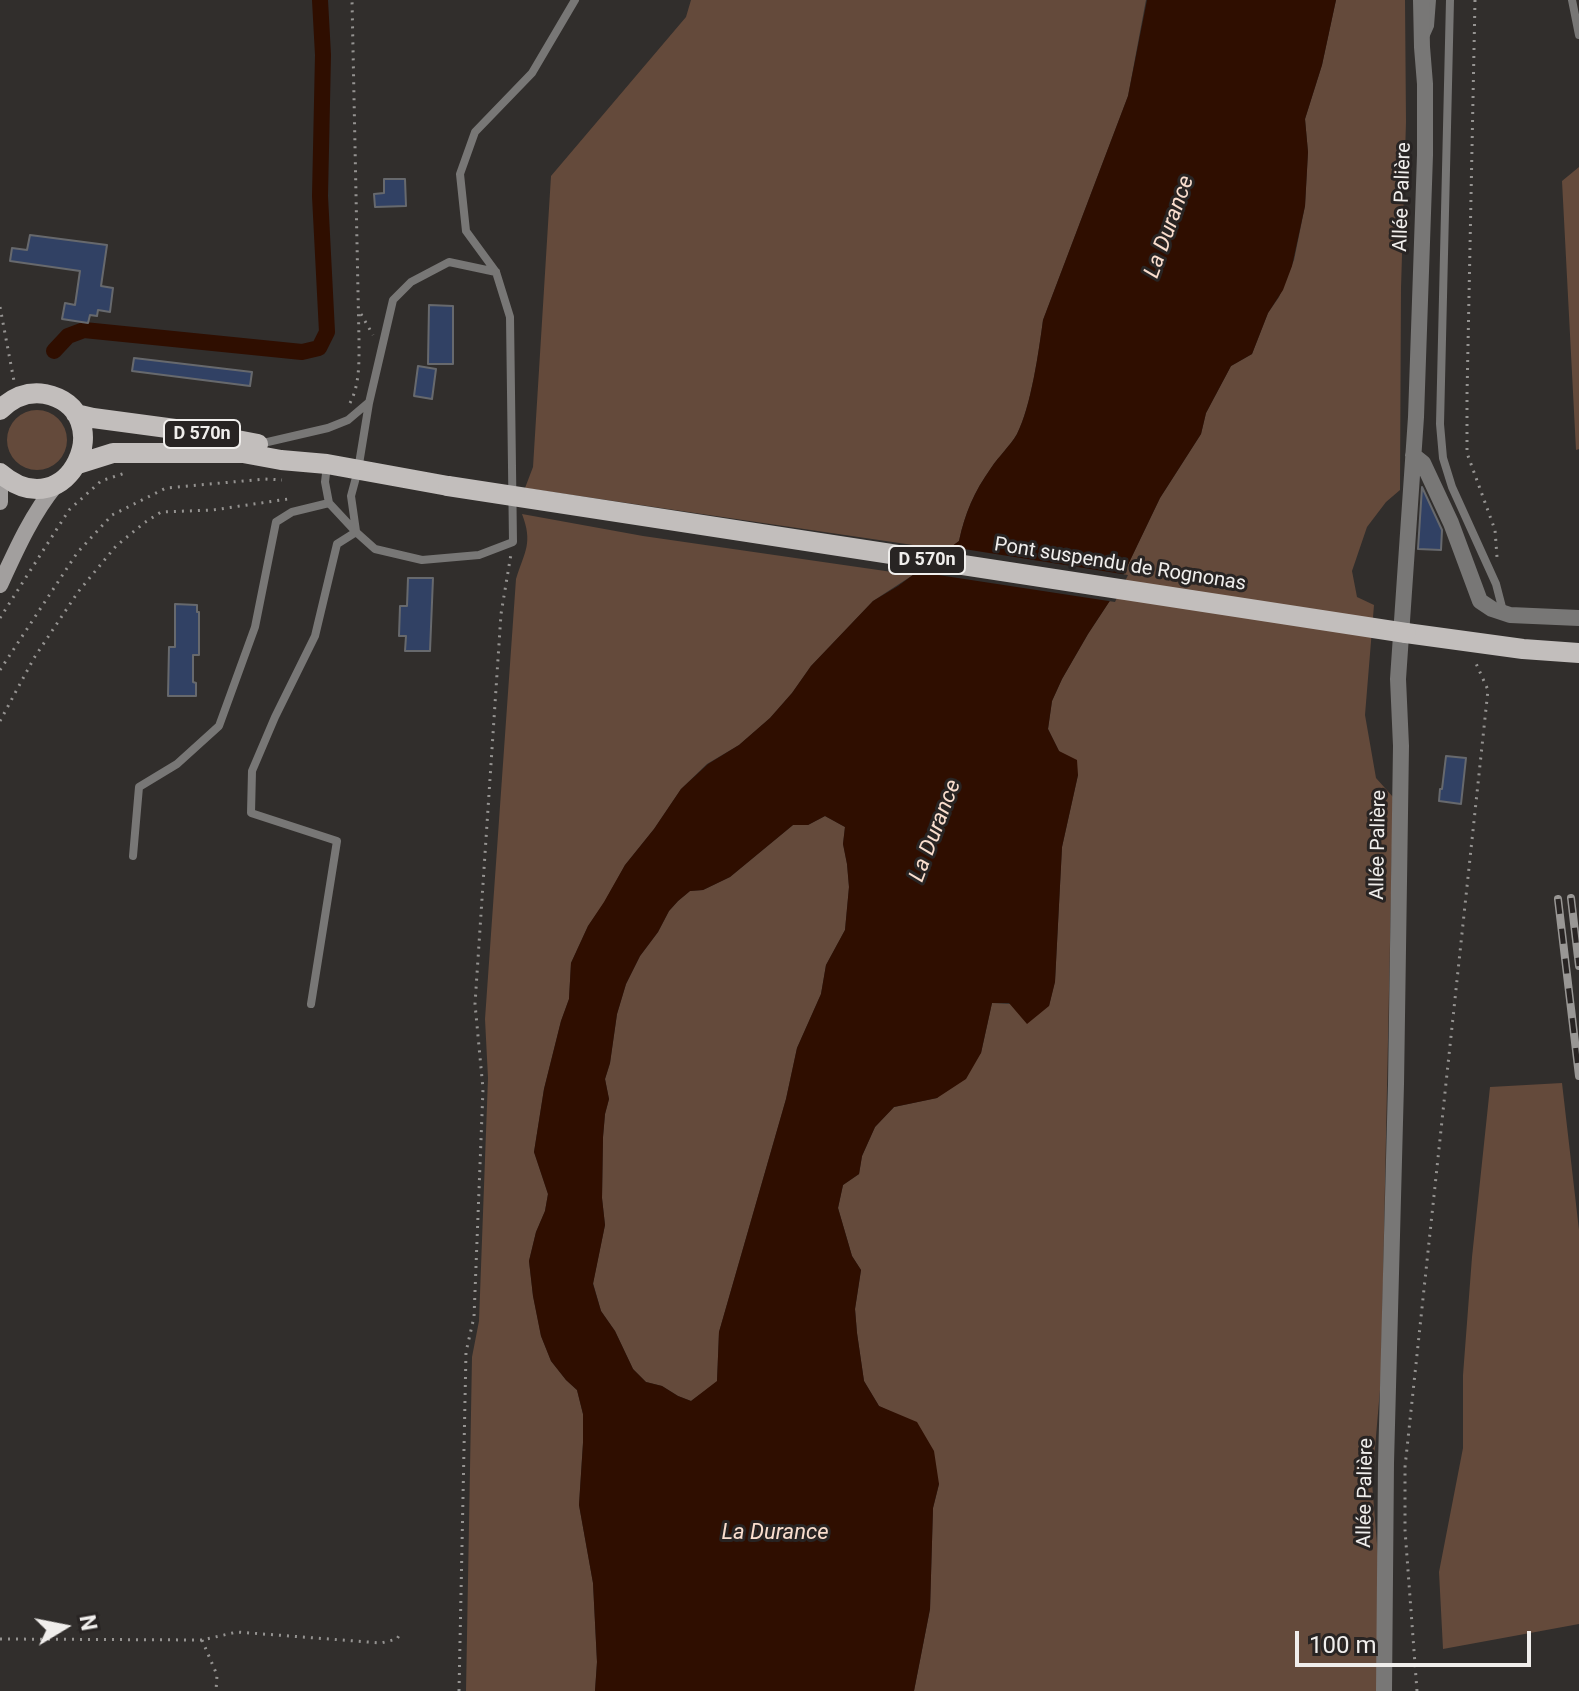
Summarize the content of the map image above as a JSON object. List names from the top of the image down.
{
  "streets": {
    "main road": ["D 570n", "Pont suspendu de Rognonas"],
    "street": ["Allée Palière"]
  },
  "crossings": [
    ["D 570n", "Pont suspendu de Rognonas"]
  ],
  "water": ["La Durance"],
  "scale_bar": "100 m",
  "north": "right"
}
